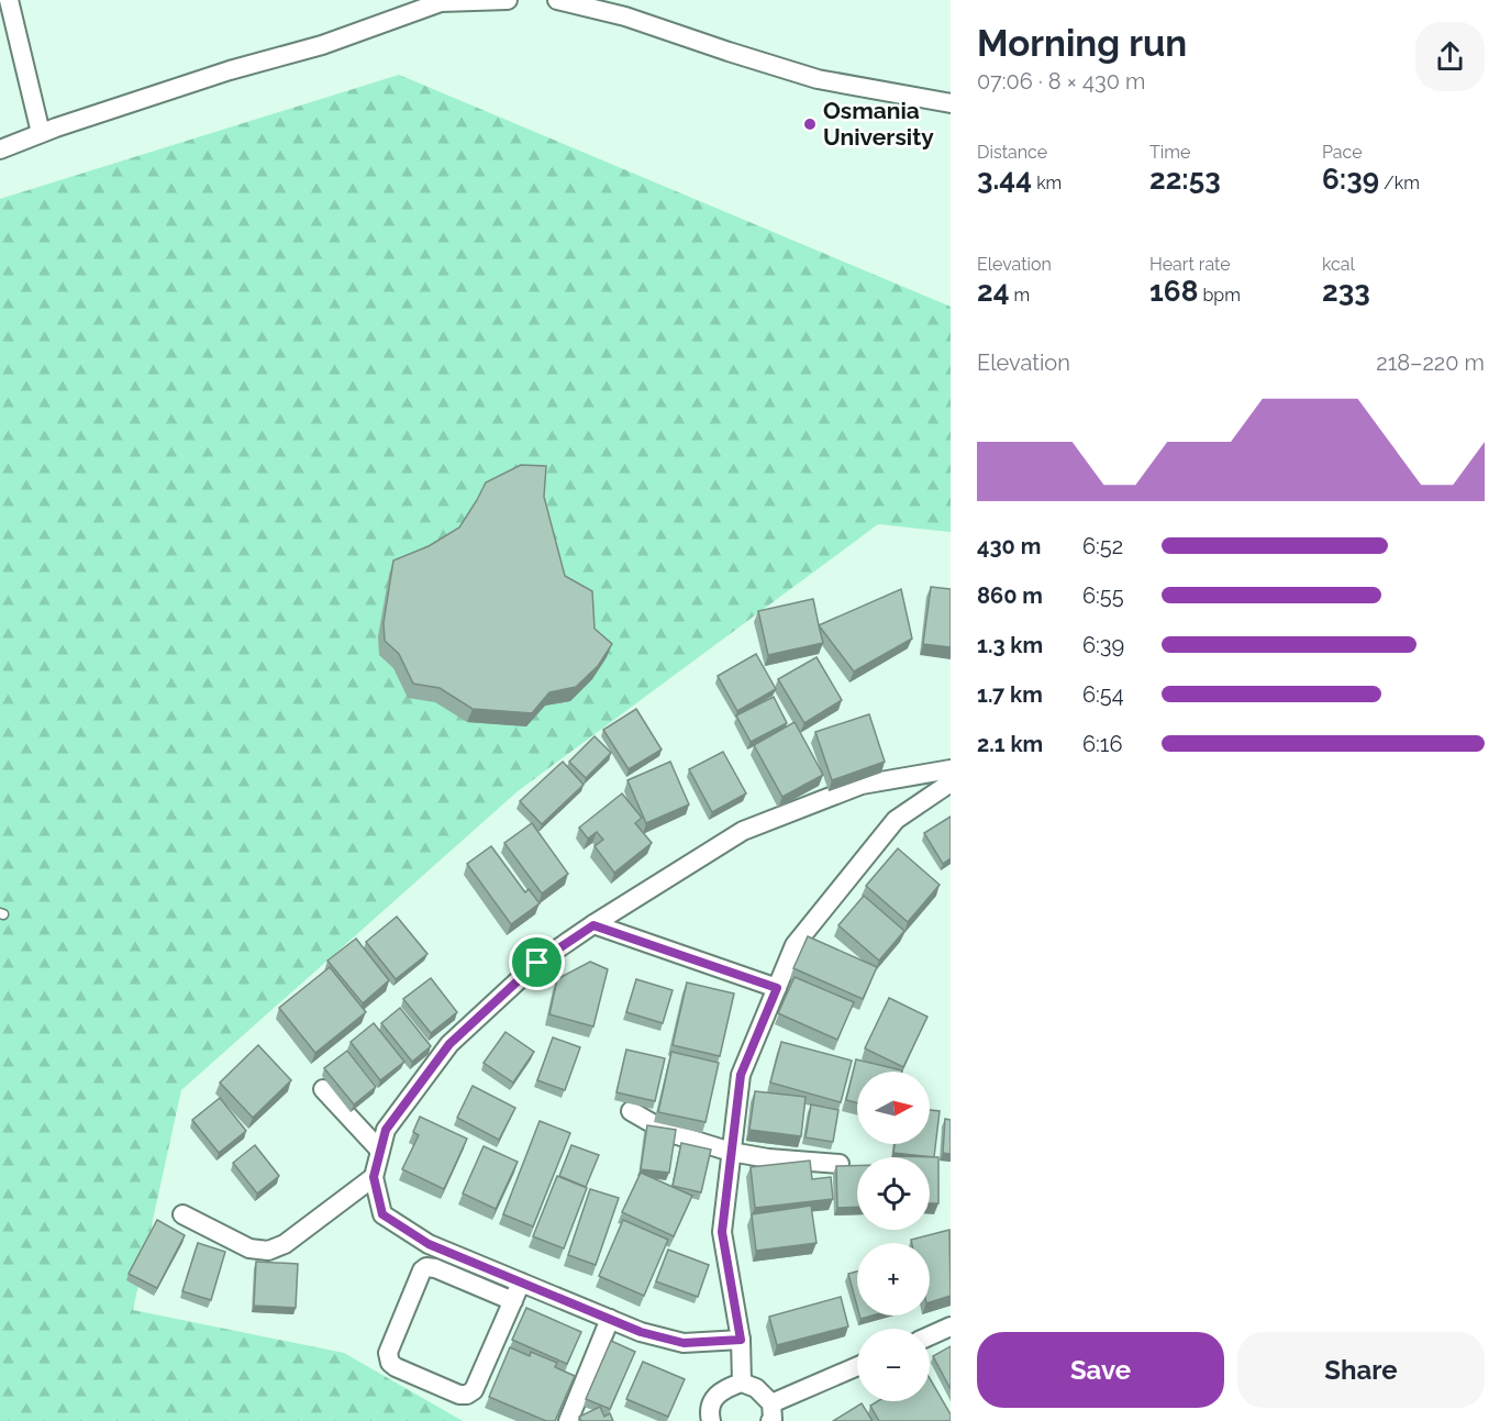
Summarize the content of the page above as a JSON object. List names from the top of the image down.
{
  "places": ["Osmania University"],
  "north": "right",
  "page": {
    "heading": ["Morning run", "07:06 · 8 × 430 m"],
    "stats": [
      ["Distance", "3.44 km"],
      ["Time", "22:53"],
      ["Pace", "6:39 /km"],
      ["Elevation", "24 m"],
      ["Heart rate", "168 bpm"],
      ["kcal", "233"]
    ],
    "chart": ["Elevation", "218–220 m"],
    "list": [
      {
        "name": "430 m",
        "note": "6:52"
      },
      {
        "name": "860 m",
        "note": "6:55"
      },
      {
        "name": "1.3 km",
        "note": "6:39"
      },
      {
        "name": "1.7 km",
        "note": "6:54"
      },
      {
        "name": "2.1 km",
        "note": "6:16"
      }
    ],
    "map_buttons": ["+", "−"],
    "buttons": ["Save", "Share"]
  }
}
